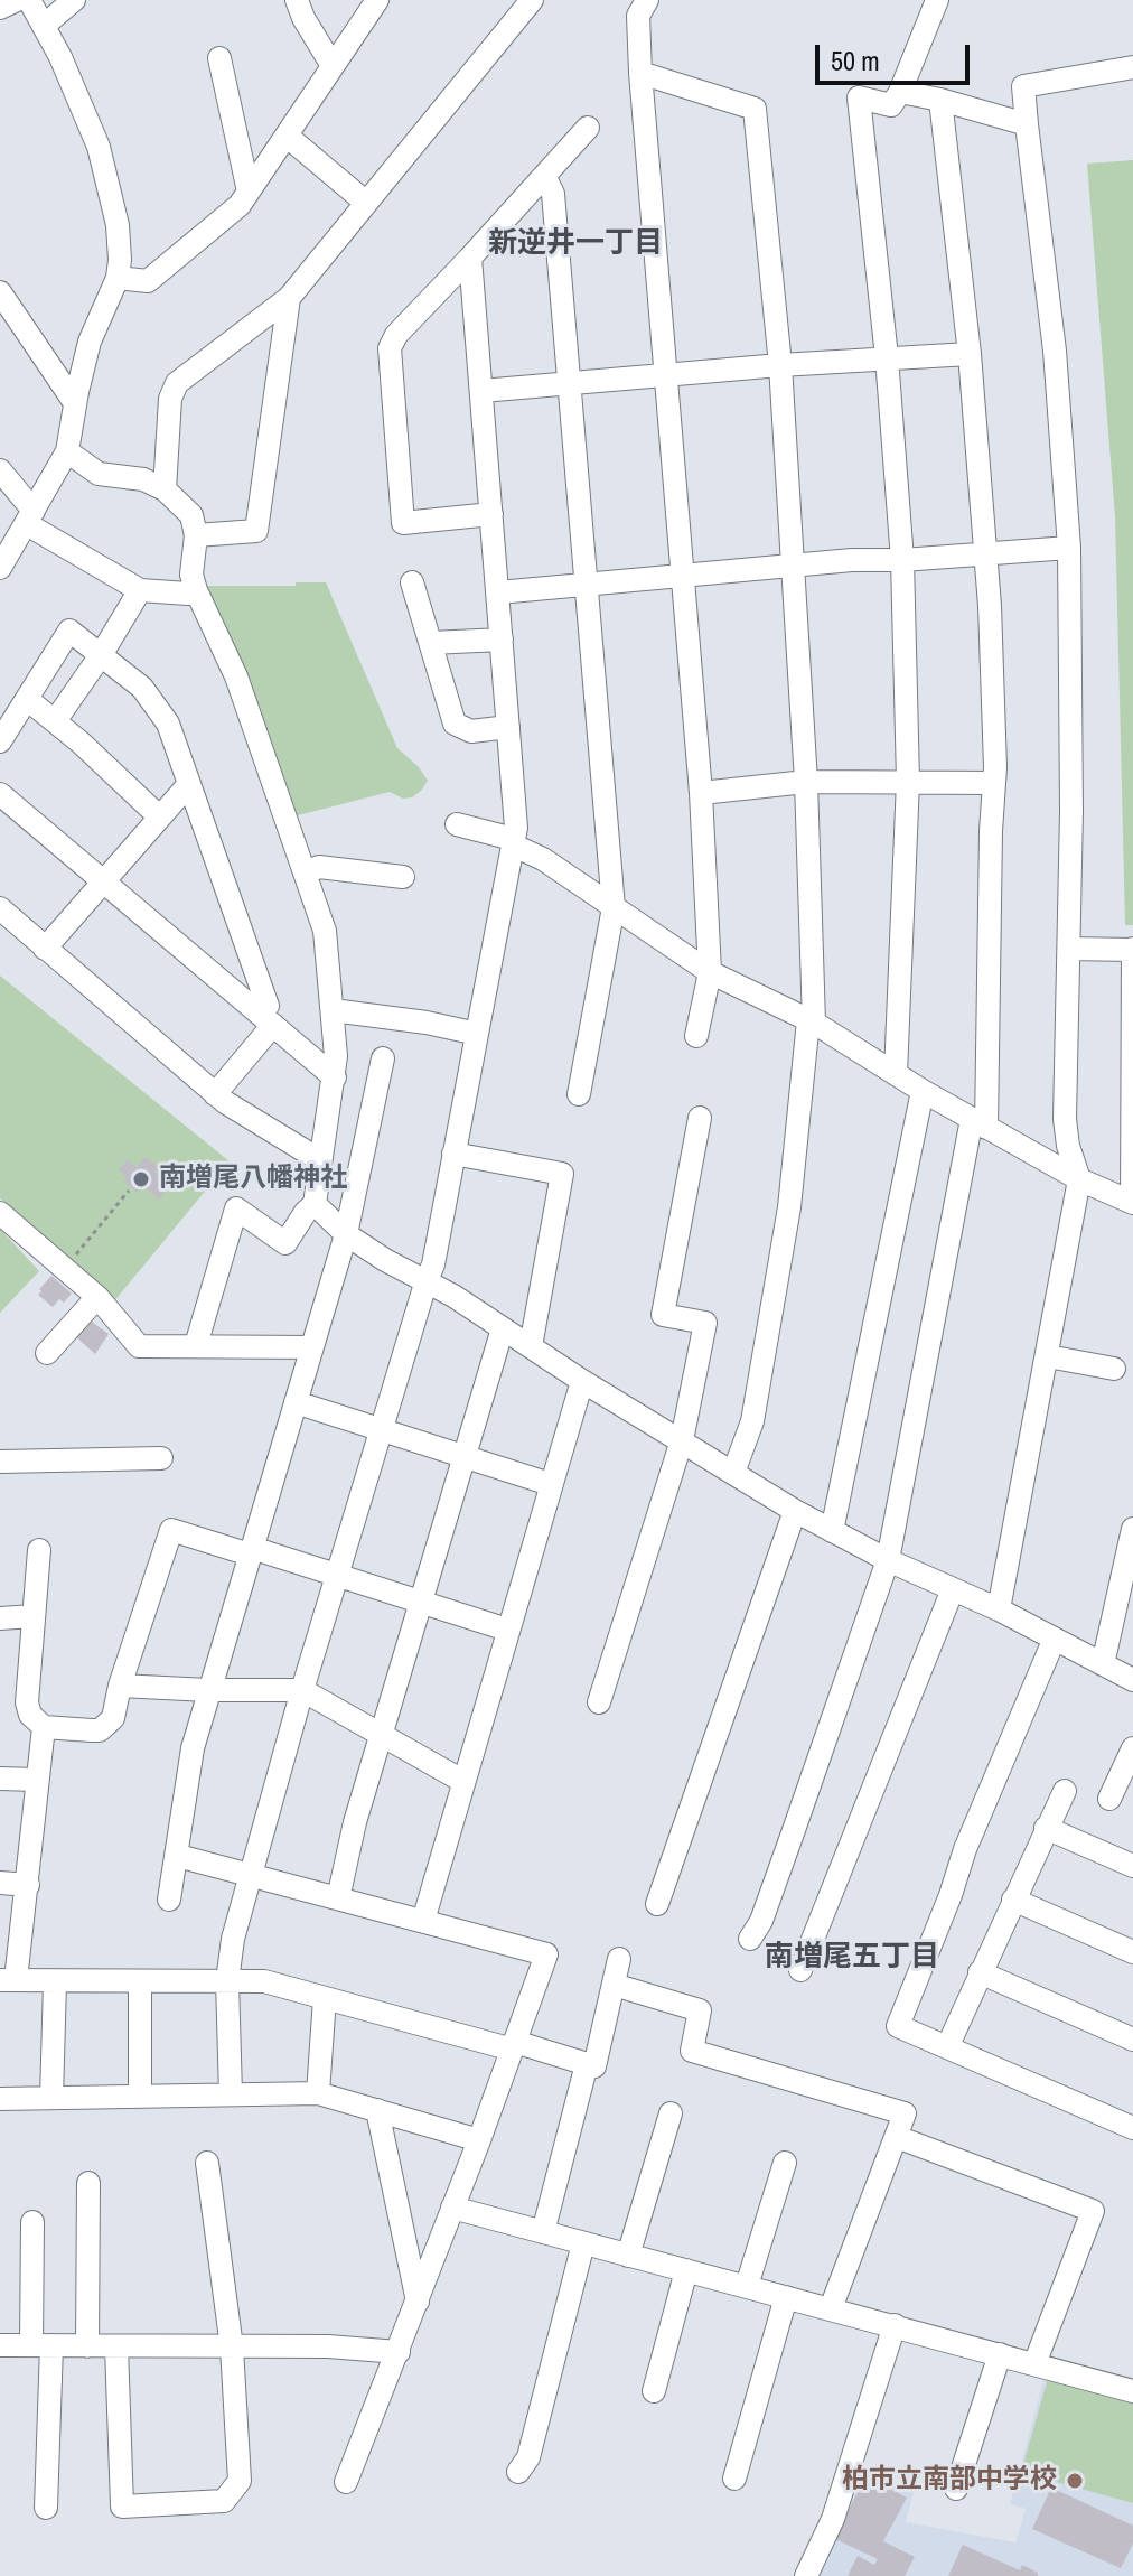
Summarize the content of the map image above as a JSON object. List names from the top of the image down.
{
  "districts": ["新逆井一丁目", "南増尾五丁目"],
  "places": ["南増尾八幡神社", "柏市立南部中学校"],
  "scale_bar": "50 m"
}
